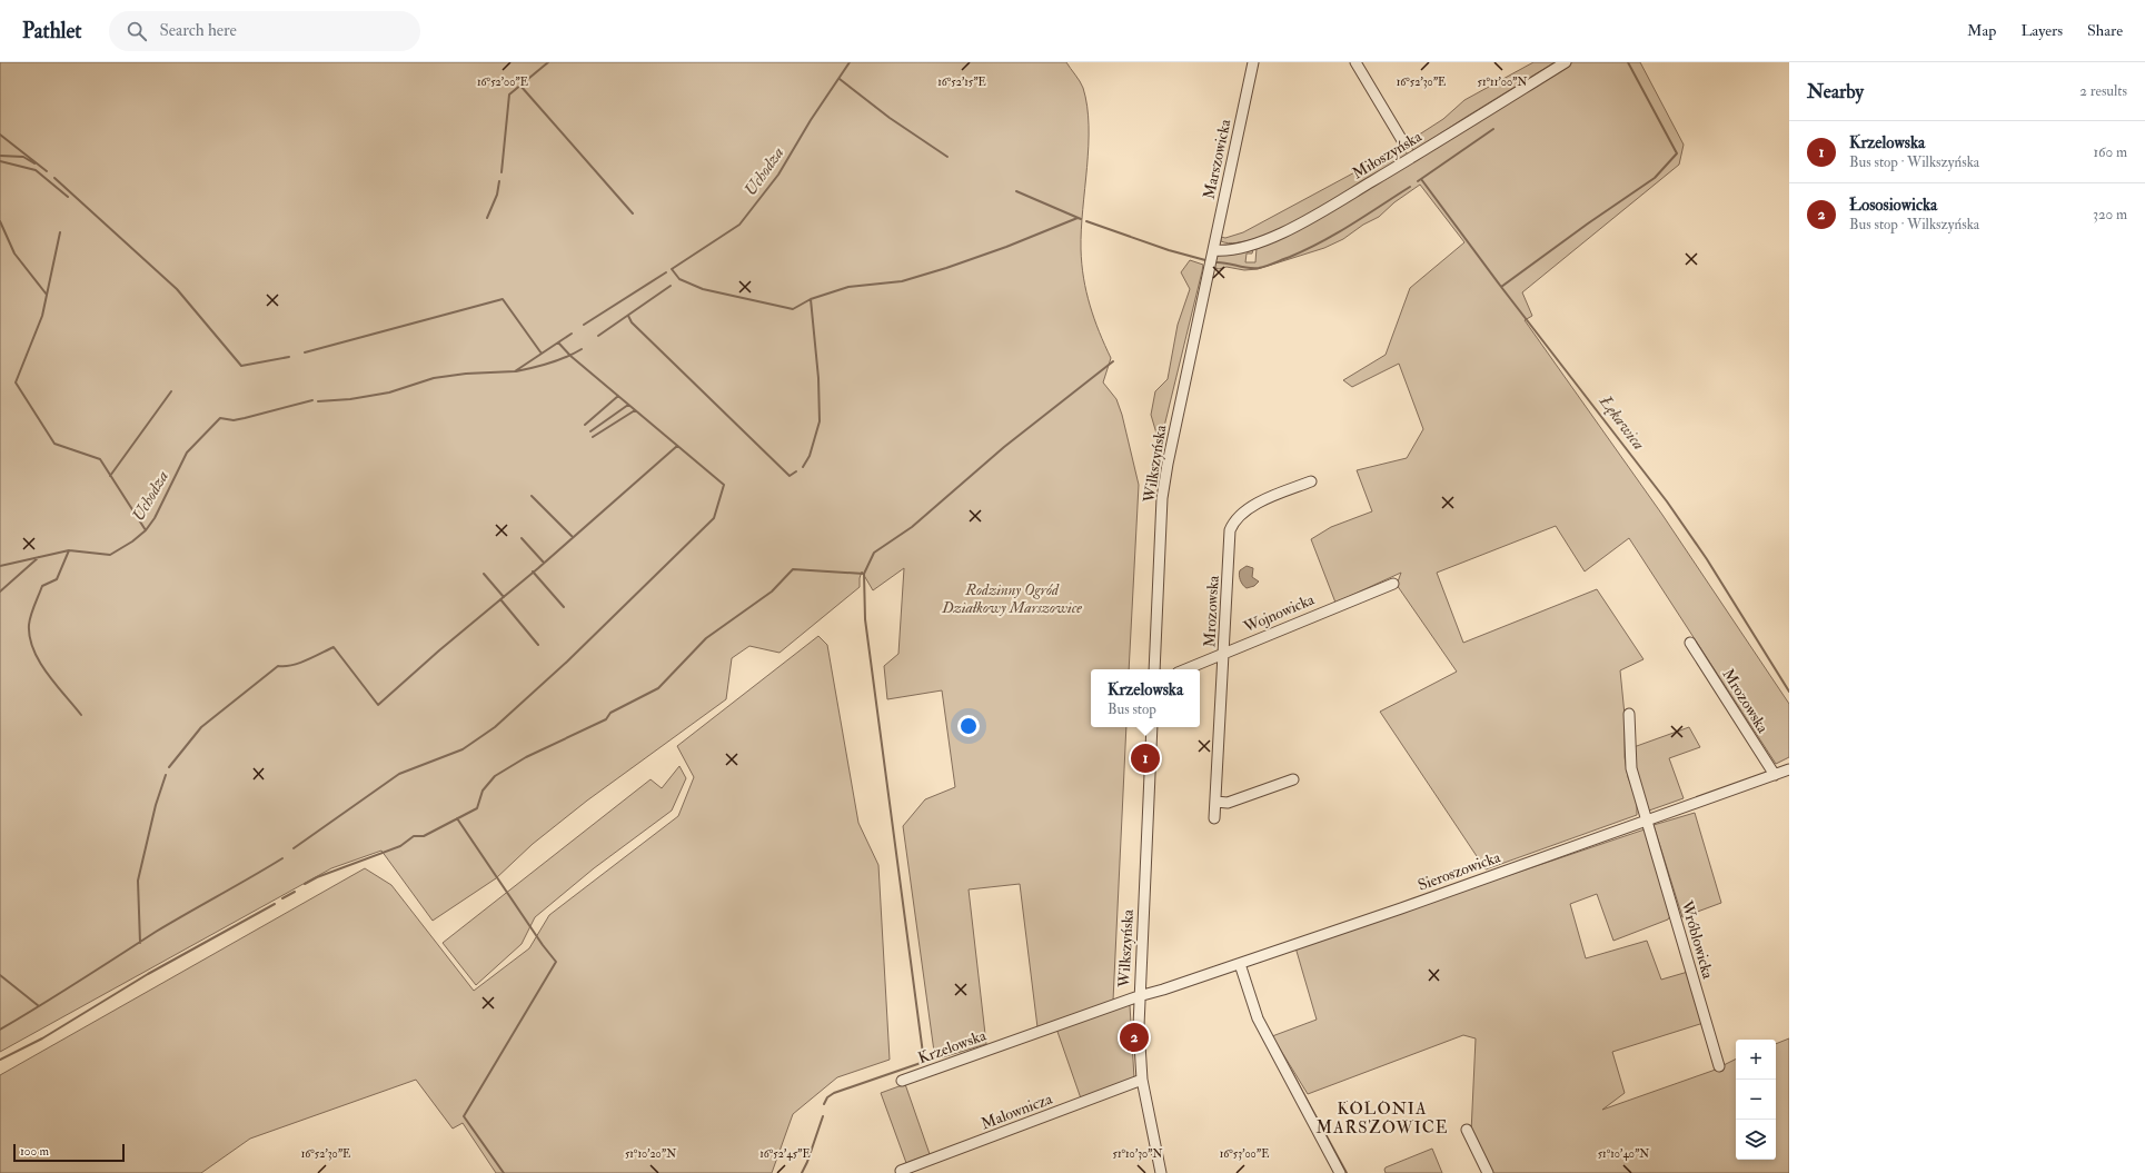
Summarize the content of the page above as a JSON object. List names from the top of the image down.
{
  "streets": {
    "street": [
      "Miłoszyńska",
      "Marszowicka",
      "Wilkszyńska",
      "Mrozowska",
      "Wojnowicka",
      "Sieroszowicka",
      "Wróblowicka",
      "Krzelowska",
      "Malownicza"
    ]
  },
  "crossings": [
    ["Miłoszyńska", "Marszowicka"],
    ["Marszowicka", "Wilkszyńska"],
    ["Wilkszyńska", "Sieroszowicka"],
    ["Wilkszyńska", "Krzelowska"],
    ["Wilkszyńska", "Malownicza"],
    ["Mrozowska", "Wojnowicka"],
    ["Mrozowska", "Sieroszowicka"],
    ["Sieroszowicka", "Wróblowicka"],
    ["Sieroszowicka", "Krzelowska"]
  ],
  "districts": ["KOLONIA MARSZOWICE"],
  "water": ["Uchodza", "Łękawica"],
  "parks": ["Rodzinny Ogród Działkowy Marszowice"],
  "scale_bar": "100 m",
  "page": {
    "header": "Pathlet",
    "search": "Search here",
    "nav": ["Map", "Layers", "Share"],
    "heading": ["Nearby", "2 results"],
    "list": [
      {
        "mark": "1",
        "name": "Krzelowska",
        "note": "Bus stop · Wilkszyńska",
        "value": "160 m"
      },
      {
        "mark": "2",
        "name": "Łososiowicka",
        "note": "Bus stop · Wilkszyńska",
        "value": "320 m"
      }
    ],
    "popup": ["Krzelowska", "Bus stop"],
    "pins": ["1", "2"],
    "map_buttons": ["+", "−"],
    "scale": "100 m"
  },
  "coordinates": [
    "16°52'00\"E",
    "16°52'15\"E",
    "16°52'30\"E",
    "51°11'00\"N",
    "16°52'45\"E",
    "16°53'00\"E",
    "51°10'20\"N",
    "51°10'30\"N",
    "51°10'40\"N"
  ]
}
